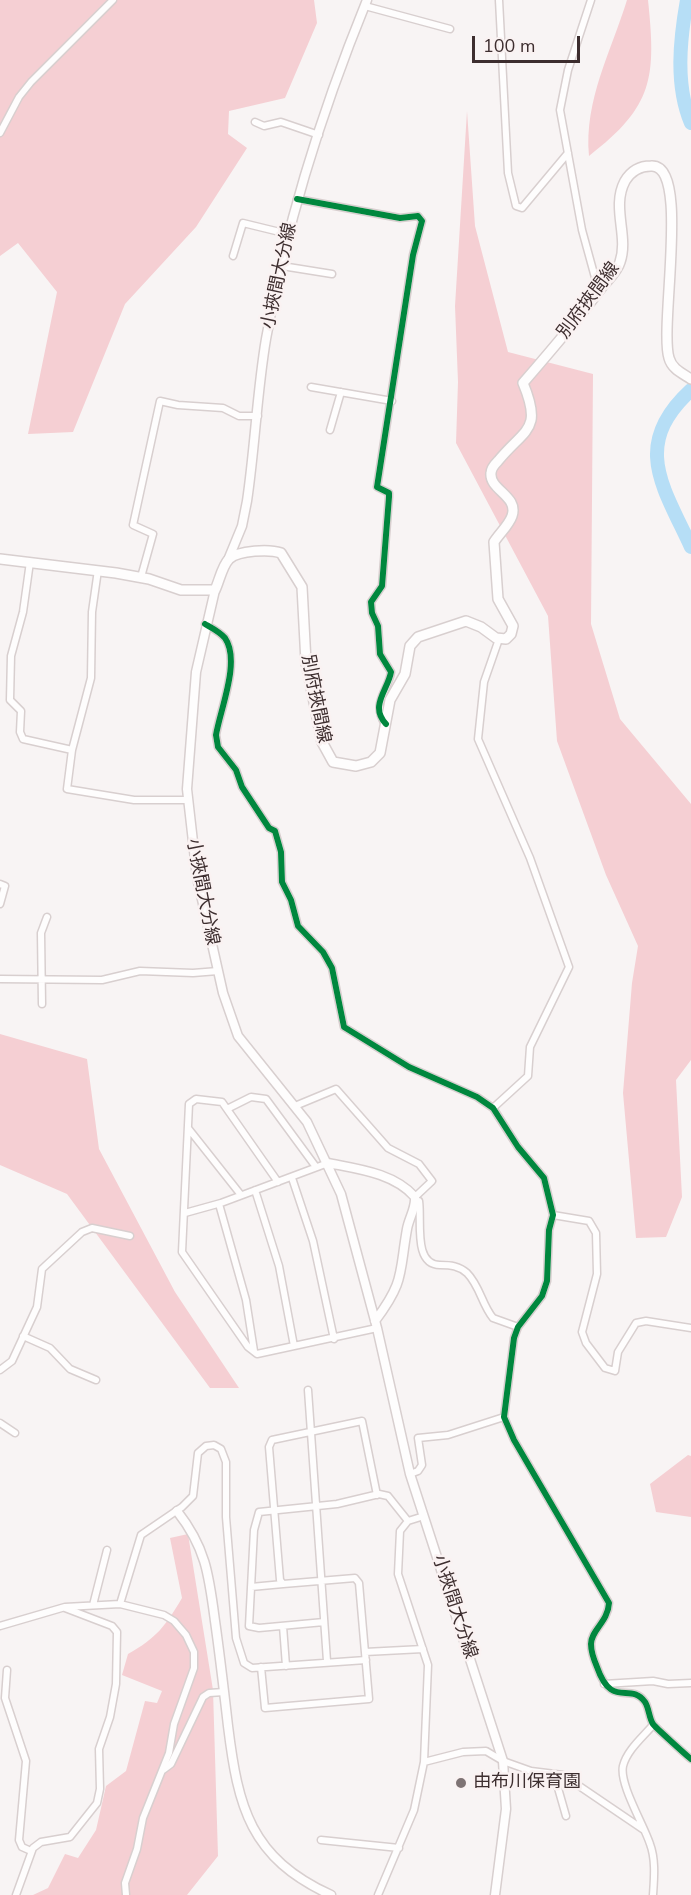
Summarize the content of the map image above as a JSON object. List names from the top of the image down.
{
  "streets": {
    "main road": ["小挾間大分線", "別府挾間線"]
  },
  "crossings": [
    ["小挾間大分線", "別府挾間線"]
  ],
  "places": ["由布川保育園"],
  "scale_bar": "100 m"
}
